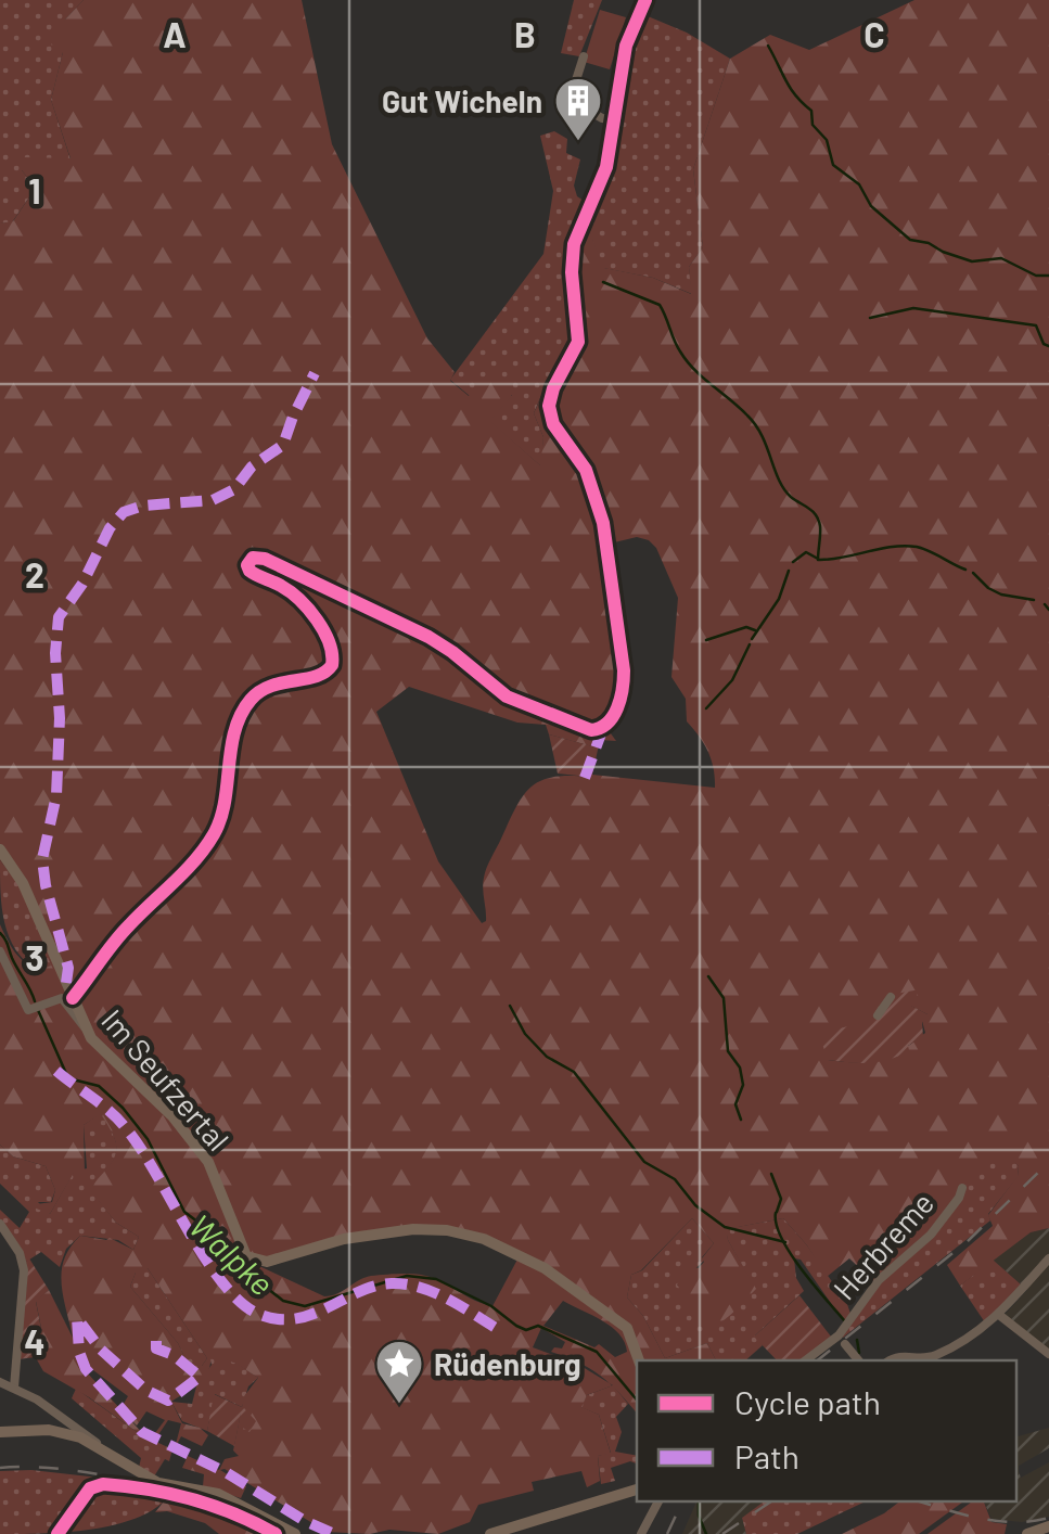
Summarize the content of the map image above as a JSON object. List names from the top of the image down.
{
  "streets": {
    "main road": ["Im Seufzertal"],
    "street": ["Herbreme"]
  },
  "water": ["Walpke"],
  "places": {
    "building": ["Gut Wicheln"],
    "place": ["Rüdenburg"]
  },
  "legend": ["Cycle path", "Path"],
  "grid": {
    "columns": ["A", "B", "C"],
    "rows": [
      "1",
      "2",
      "3",
      "4"
    ]
  }
}
